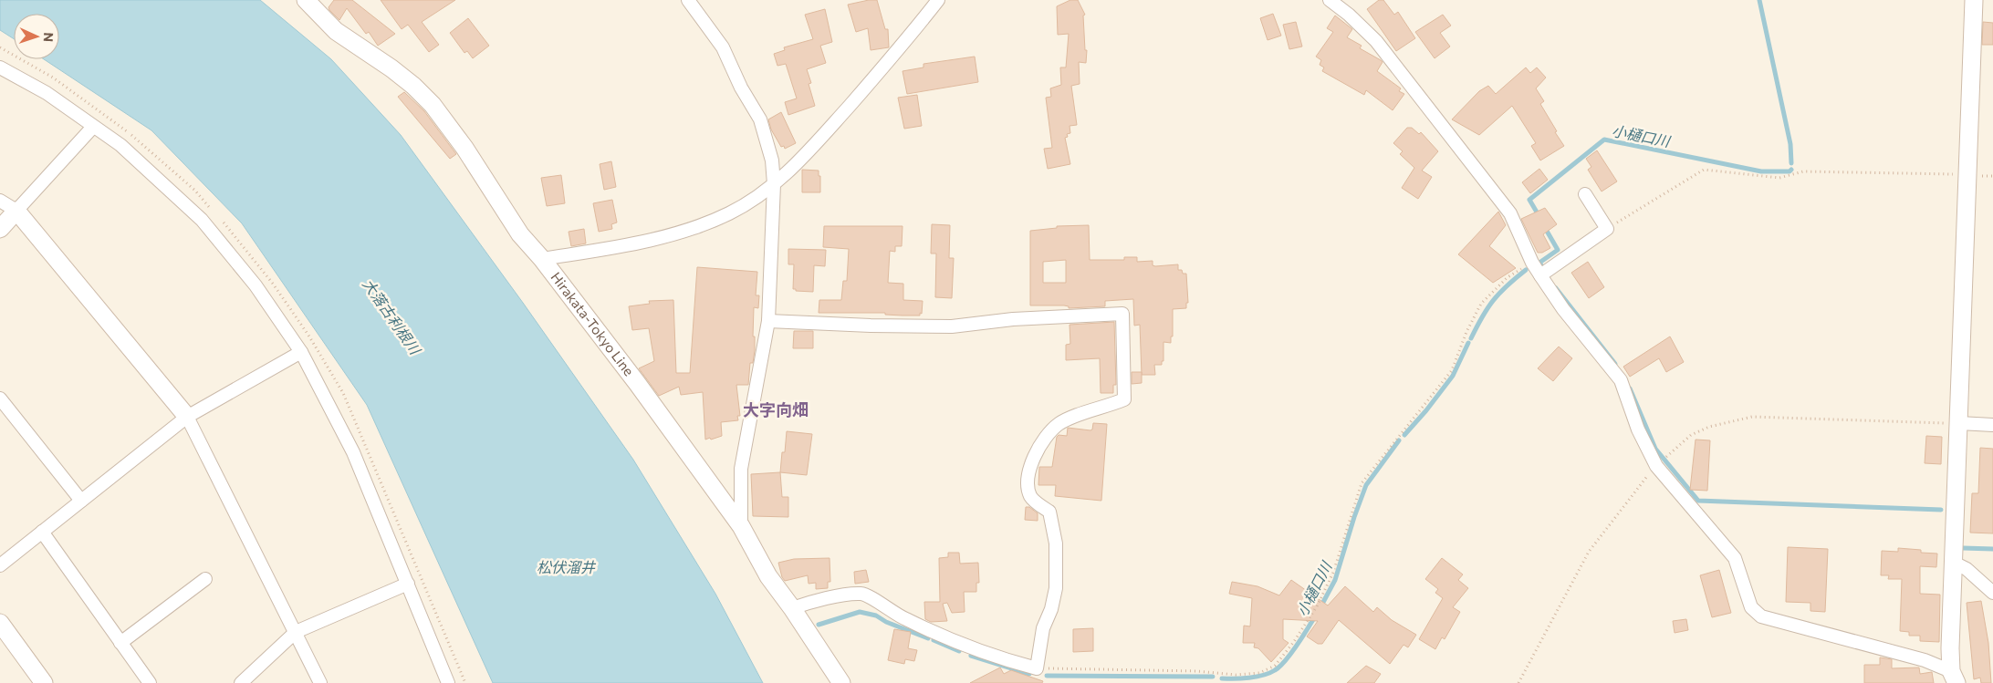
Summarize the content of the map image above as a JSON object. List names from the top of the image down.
{
  "streets": {
    "street": ["Hirakata-Tokyo Line"]
  },
  "districts": ["大字向畑"],
  "water": ["小樋口川", "大落古利根川", "松伏溜井"],
  "north": "right"
}
